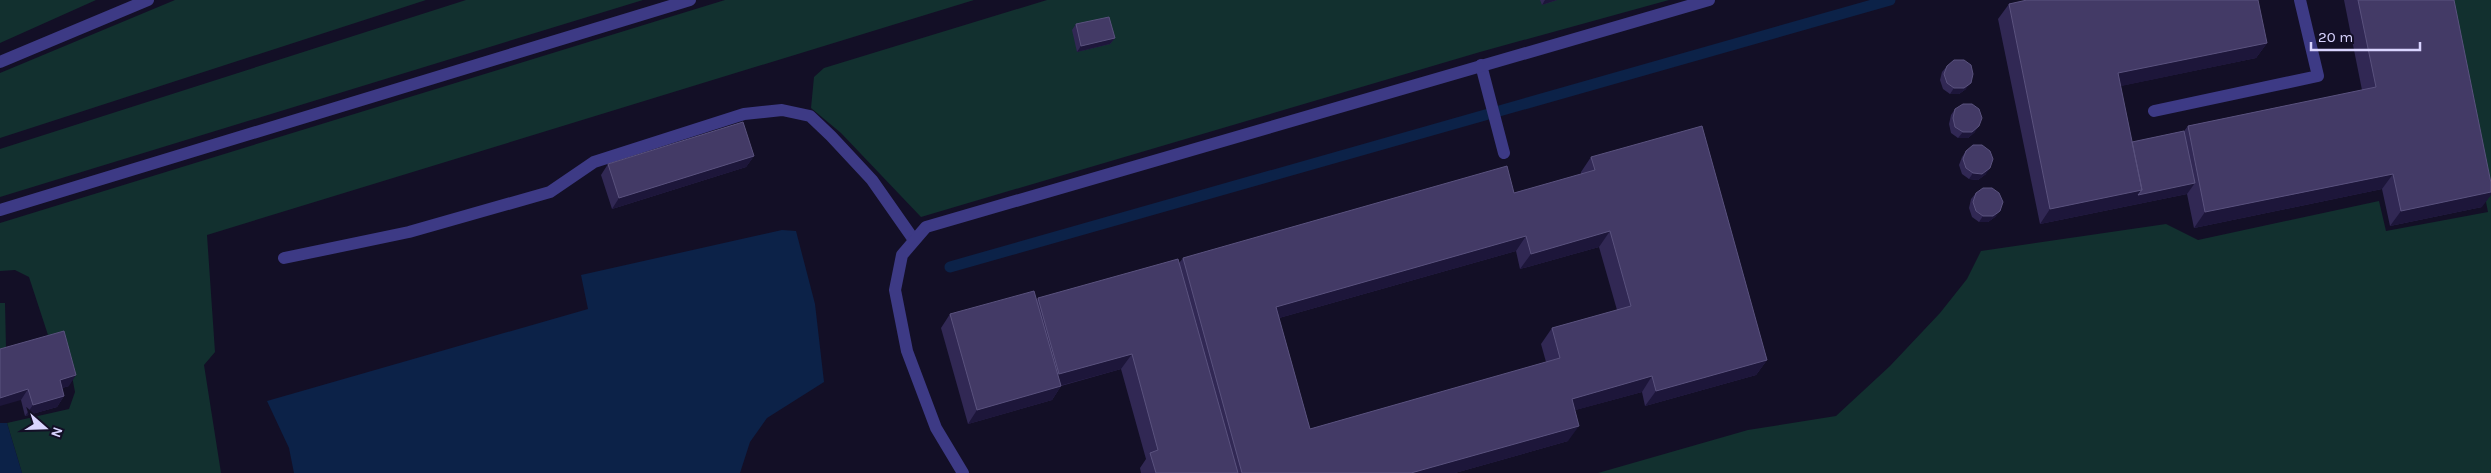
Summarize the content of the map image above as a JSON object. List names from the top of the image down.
{
  "scale_bar": "20 m",
  "north": "right"
}
